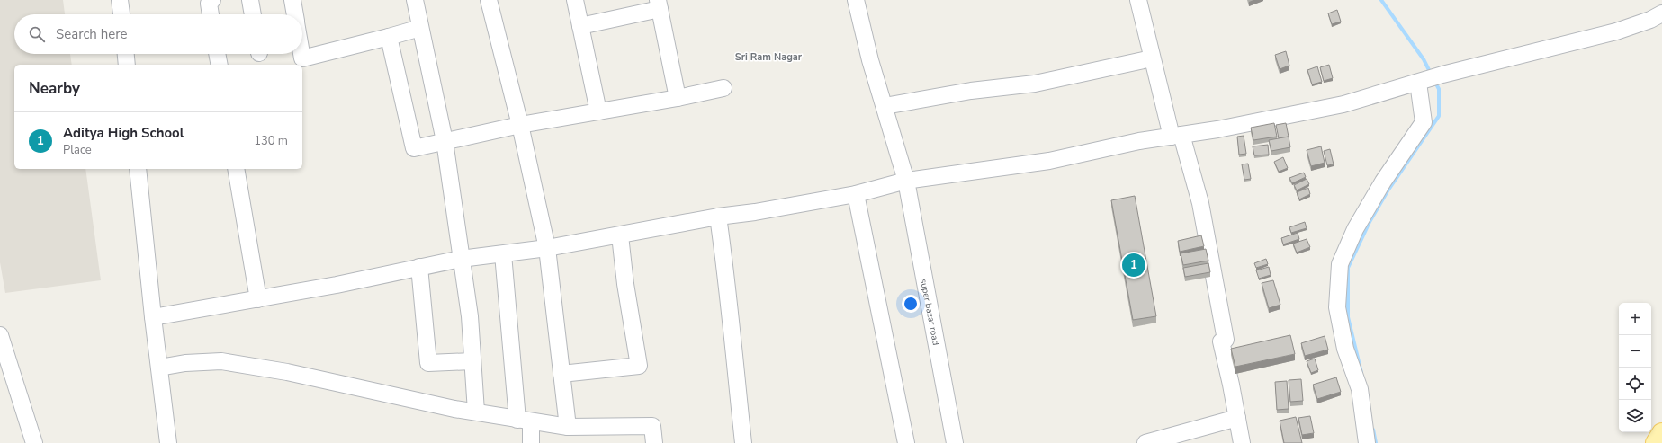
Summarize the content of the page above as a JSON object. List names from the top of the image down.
{
  "streets": {
    "street": ["super bazar road"]
  },
  "districts": ["Sri Ram Nagar"],
  "page": {
    "search": "Search here",
    "heading": "Nearby",
    "list": [
      {
        "mark": "1",
        "name": "Aditya High School",
        "note": "Place",
        "value": "130 m"
      }
    ],
    "pins": "1",
    "map_buttons": ["+", "−"]
  }
}
